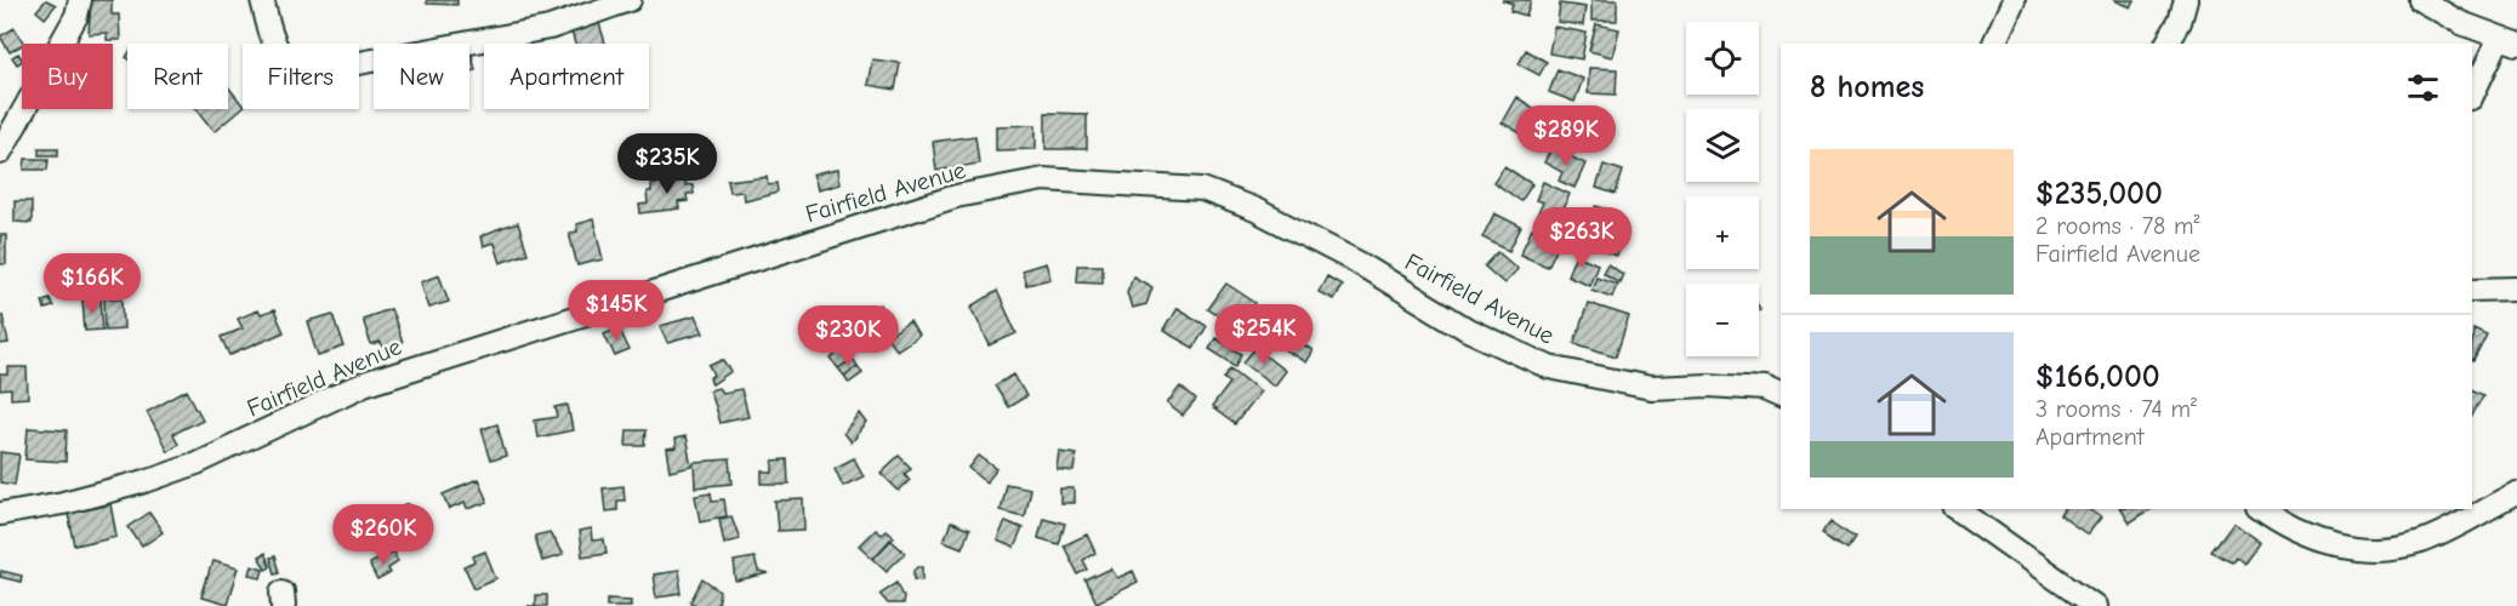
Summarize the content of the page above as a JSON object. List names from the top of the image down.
{
  "streets": {
    "street": ["Fairfield Avenue"]
  },
  "page": {
    "map_buttons": ["+", "−"],
    "chip": [
      "Buy",
      "Rent",
      "Filters",
      "New",
      "Apartment"
    ],
    "heading": "8 homes",
    "price": [
      "$289K",
      "$235K",
      "$263K",
      "$166K",
      "$145K",
      "$254K",
      "$230K",
      "$260K"
    ],
    "list": [
      {
        "name": "$235,000",
        "note": "2 rooms · 78 m² · Fairfield Avenue"
      },
      {
        "name": "$166,000",
        "note": "3 rooms · 74 m² · Apartment"
      }
    ]
  }
}
